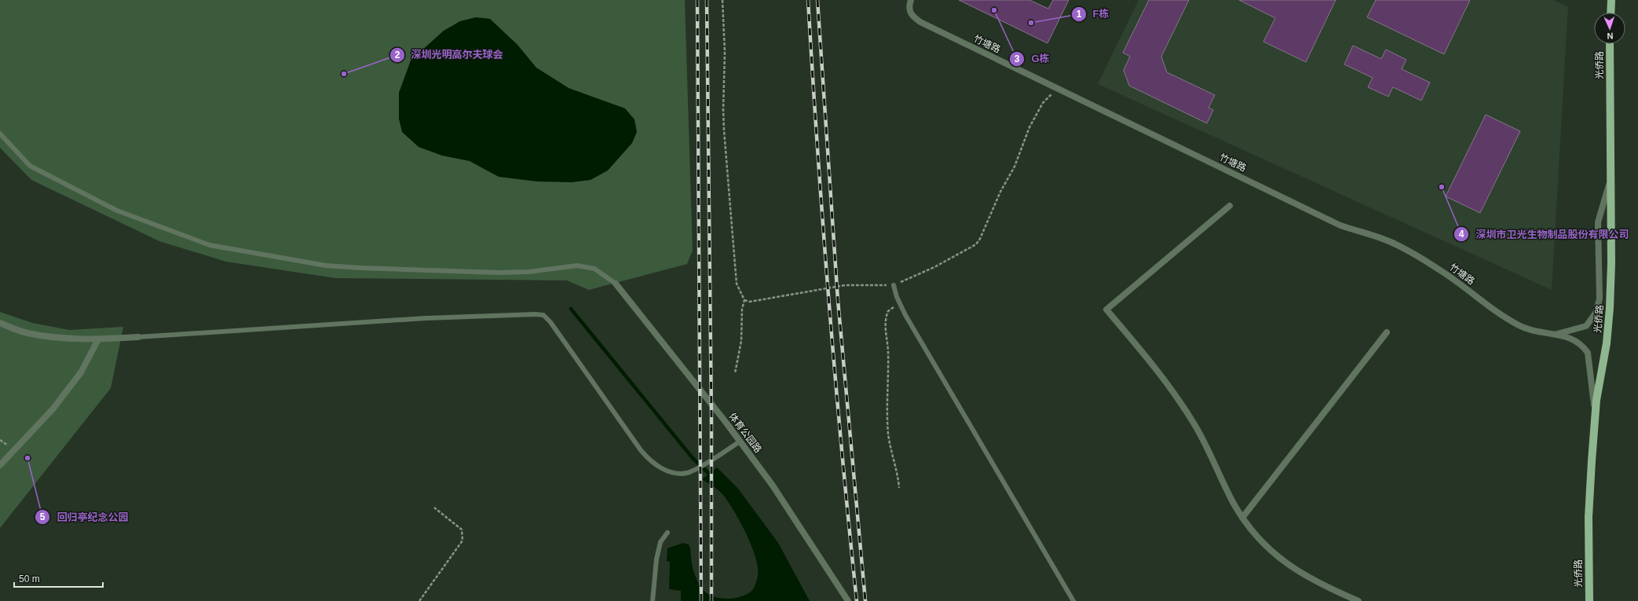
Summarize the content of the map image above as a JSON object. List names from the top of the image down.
{
  "streets": {
    "main road": ["光侨路"],
    "street": ["竹塘路", "体育公园路"]
  },
  "crossings": [
    ["竹塘路", "光侨路"]
  ],
  "places": [
    "G栋",
    "F栋",
    "深圳光明高尔夫球会",
    "深圳市卫光生物制品股份有限公司",
    "回归亭纪念公园"
  ],
  "scale_bar": "50 m",
  "north": "bottom"
}
